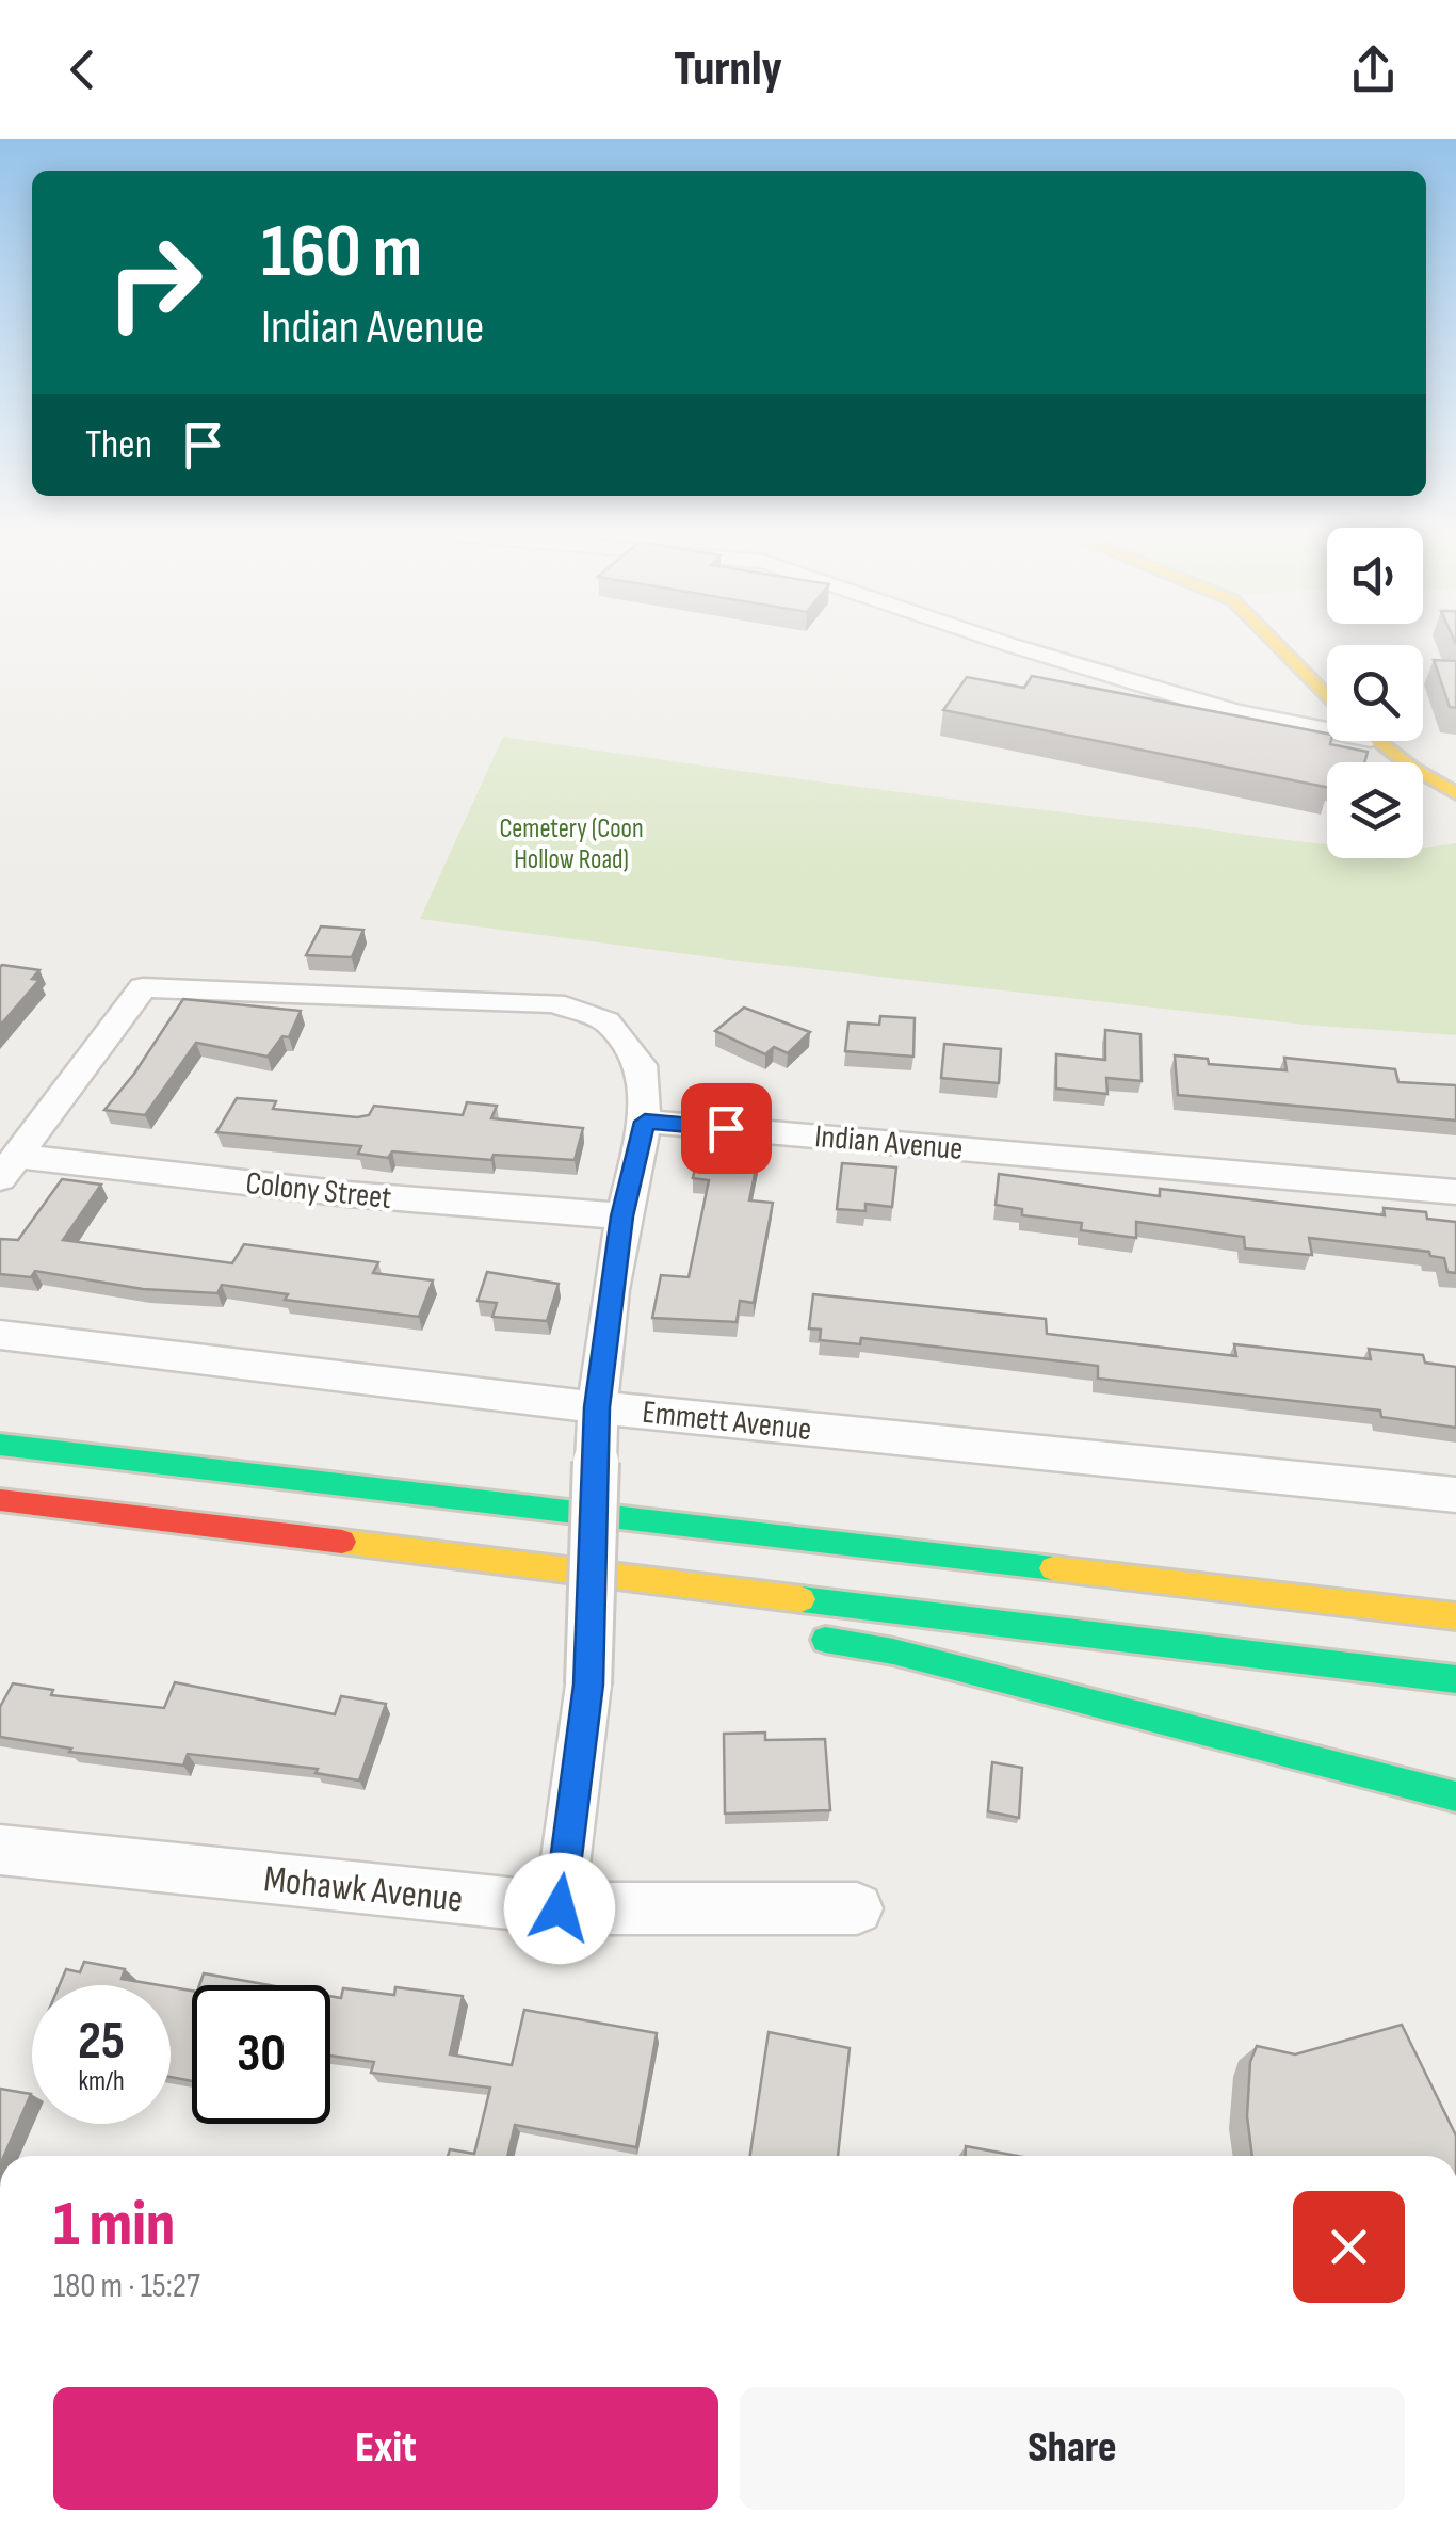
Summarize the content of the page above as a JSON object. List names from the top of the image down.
{
  "streets": {
    "street": [
      "Indian Avenue",
      "Colony Street",
      "Emmett Avenue",
      "Mohawk Avenue"
    ]
  },
  "parks": ["Cemetery (Coon Hollow Road)"],
  "page": {
    "header": "Turnly",
    "turn": ["160 m", "Indian Avenue"],
    "then": "Then",
    "speed": "25 km/h",
    "limit": "30",
    "heading": ["1 min", "180 m · 15:27"],
    "buttons": ["Exit", "Share"]
  }
}
